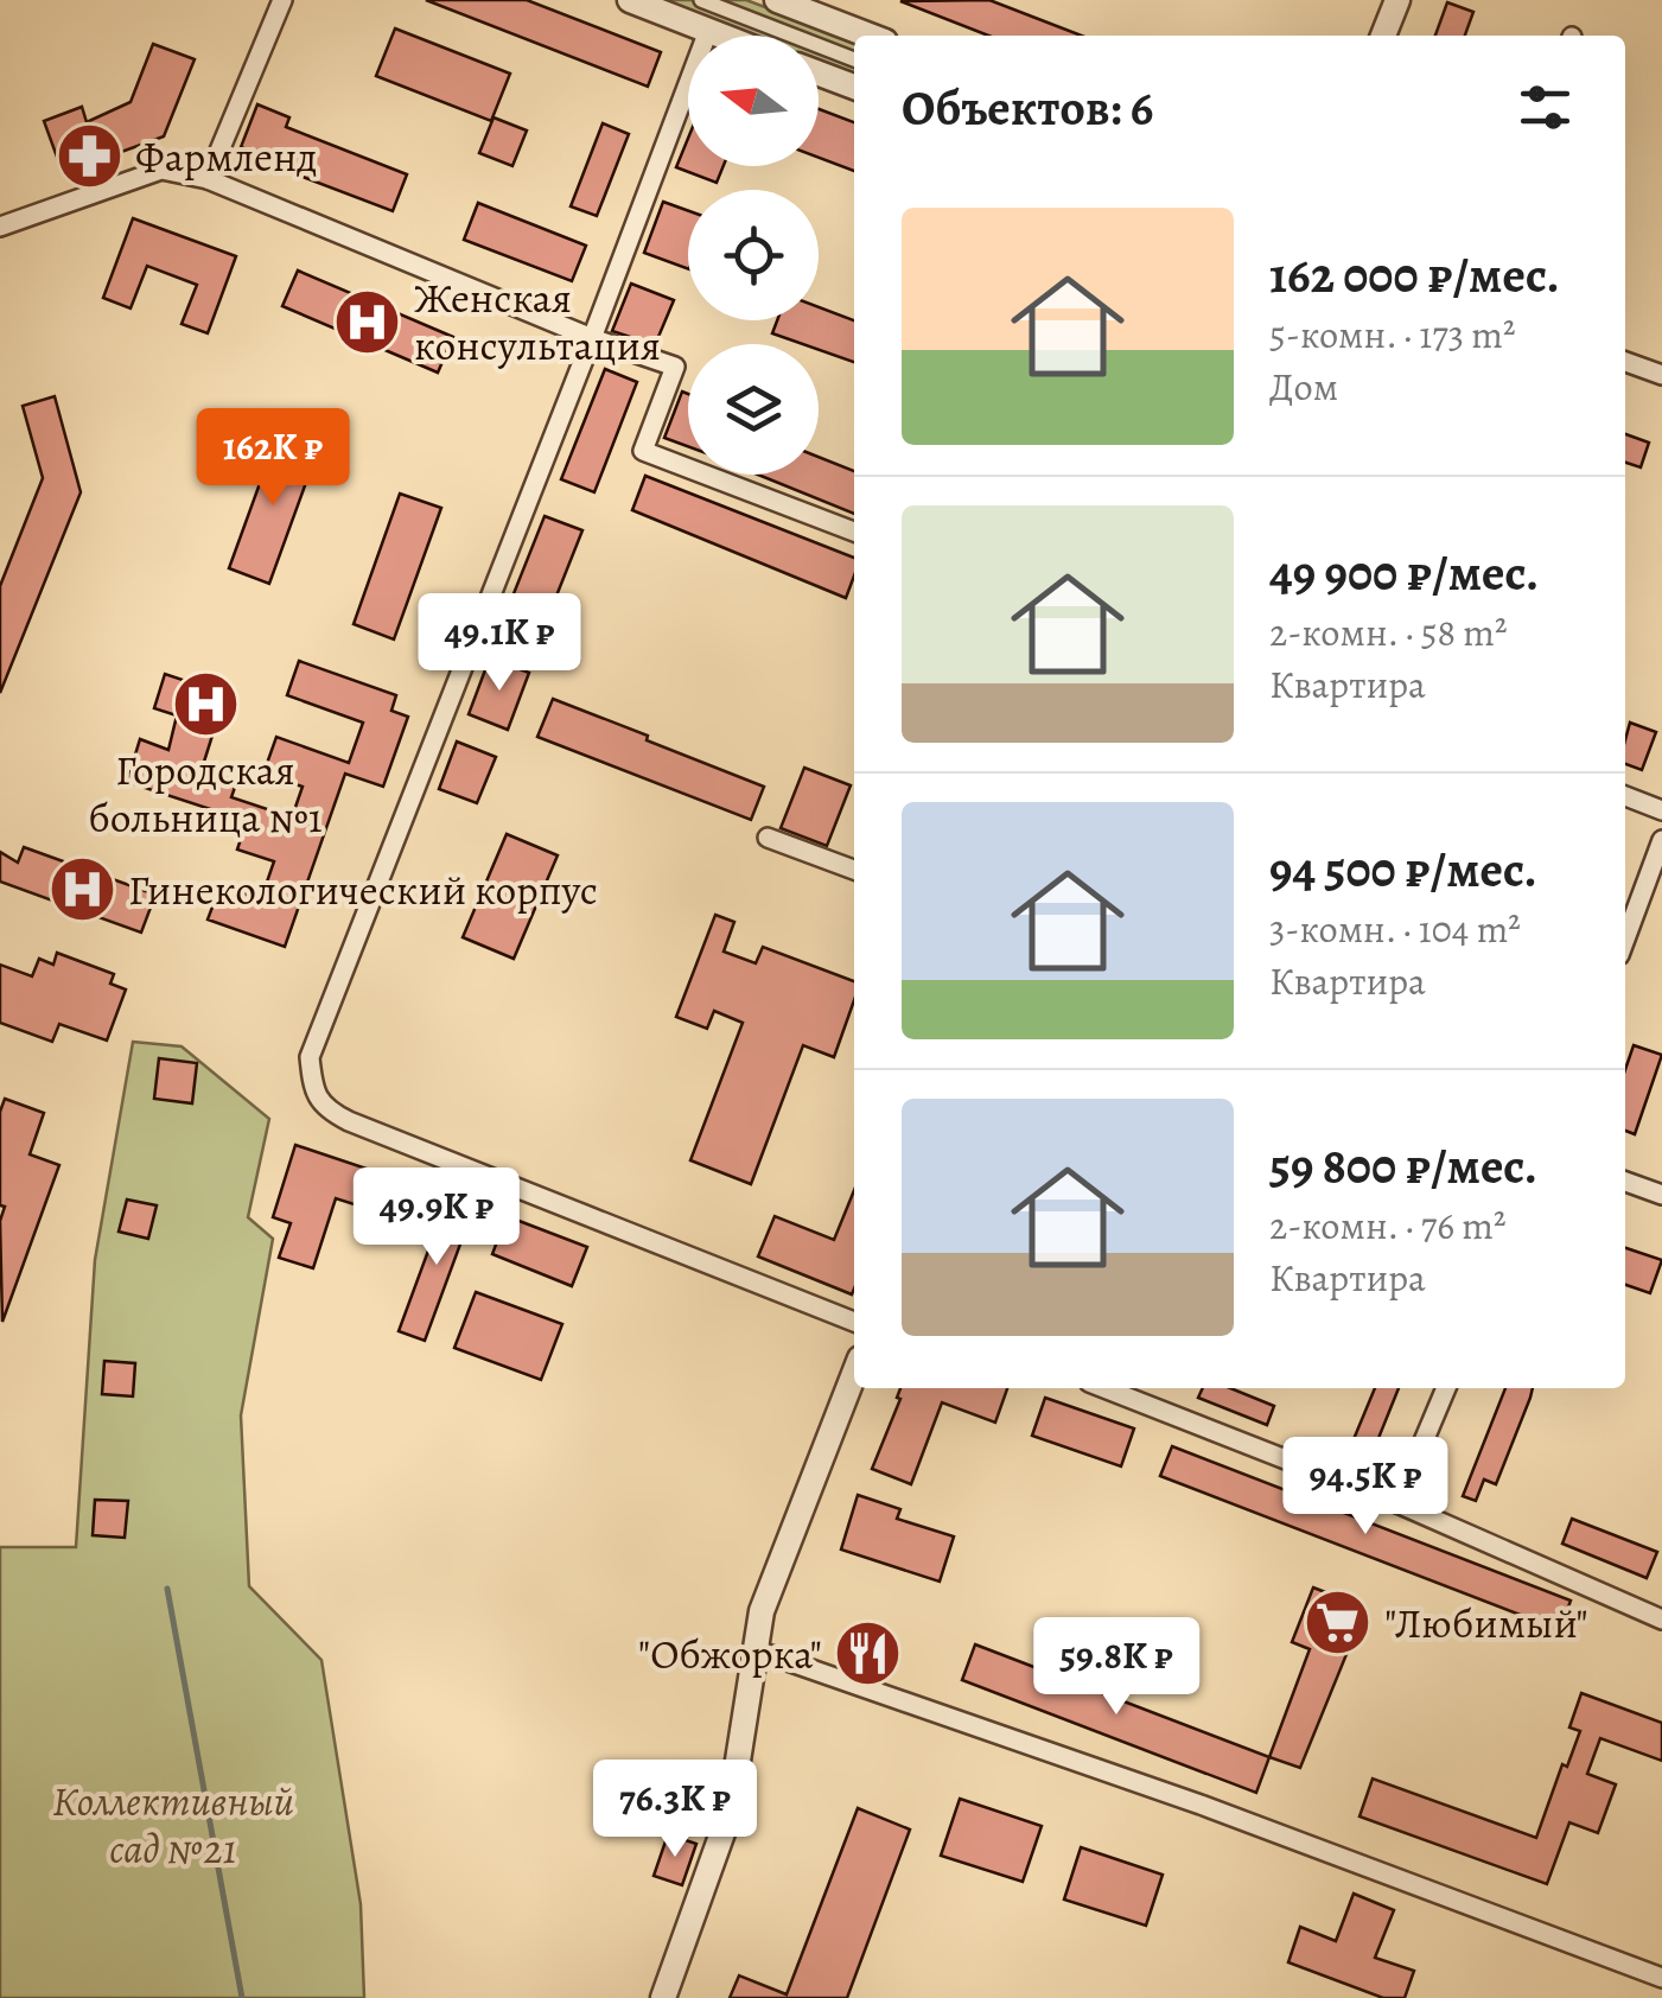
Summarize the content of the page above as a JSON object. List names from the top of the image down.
{
  "parks": ["Коллективный сад №21"],
  "places": {
    "pharmacy": ["Фармленд"],
    "hospital": ["Женская консультация", "Городская больница №1", "Гинекологический корпус"],
    "supermarket": ["\"Любимый\""],
    "restaurant": ["\"Обжорка\""]
  },
  "north": "left",
  "page": {
    "heading": "Объектов: 6",
    "list": [
      {
        "name": "162 000 ₽/мес.",
        "note": "5-комн. · 173 m² · Дом"
      },
      {
        "name": "49 900 ₽/мес.",
        "note": "2-комн. · 58 m² · Квартира"
      },
      {
        "name": "94 500 ₽/мес.",
        "note": "3-комн. · 104 m² · Квартира"
      },
      {
        "name": "59 800 ₽/мес.",
        "note": "2-комн. · 76 m² · Квартира"
      }
    ],
    "price": [
      "162K ₽",
      "49.1K ₽",
      "49.9K ₽",
      "94.5K ₽",
      "59.8K ₽",
      "76.3K ₽"
    ]
  }
}
